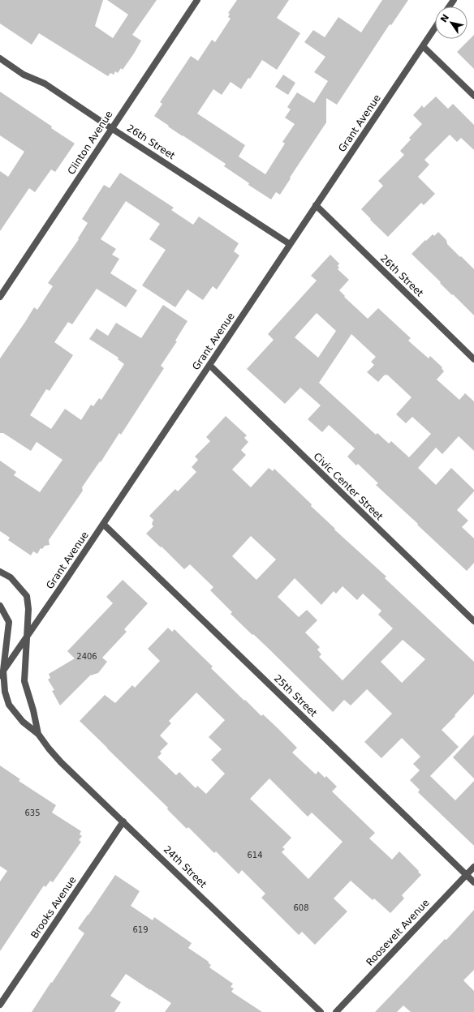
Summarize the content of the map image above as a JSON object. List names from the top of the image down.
{
  "streets": {
    "street": [
      "Grant Avenue",
      "26th Street",
      "Clinton Avenue",
      "Civic Center Street",
      "25th Street",
      "24th Street",
      "Brooks Avenue",
      "Roosevelt Avenue"
    ]
  },
  "crossings": [
    ["Grant Avenue", "26th Street"],
    ["Grant Avenue", "Civic Center Street"],
    ["Grant Avenue", "25th Street"],
    ["Grant Avenue", "24th Street"],
    ["26th Street", "Clinton Avenue"],
    ["25th Street", "Roosevelt Avenue"],
    ["24th Street", "Brooks Avenue"]
  ],
  "house_numbers": [
    "2406",
    "635",
    "614",
    "608",
    "619"
  ],
  "north": "top left"
}
